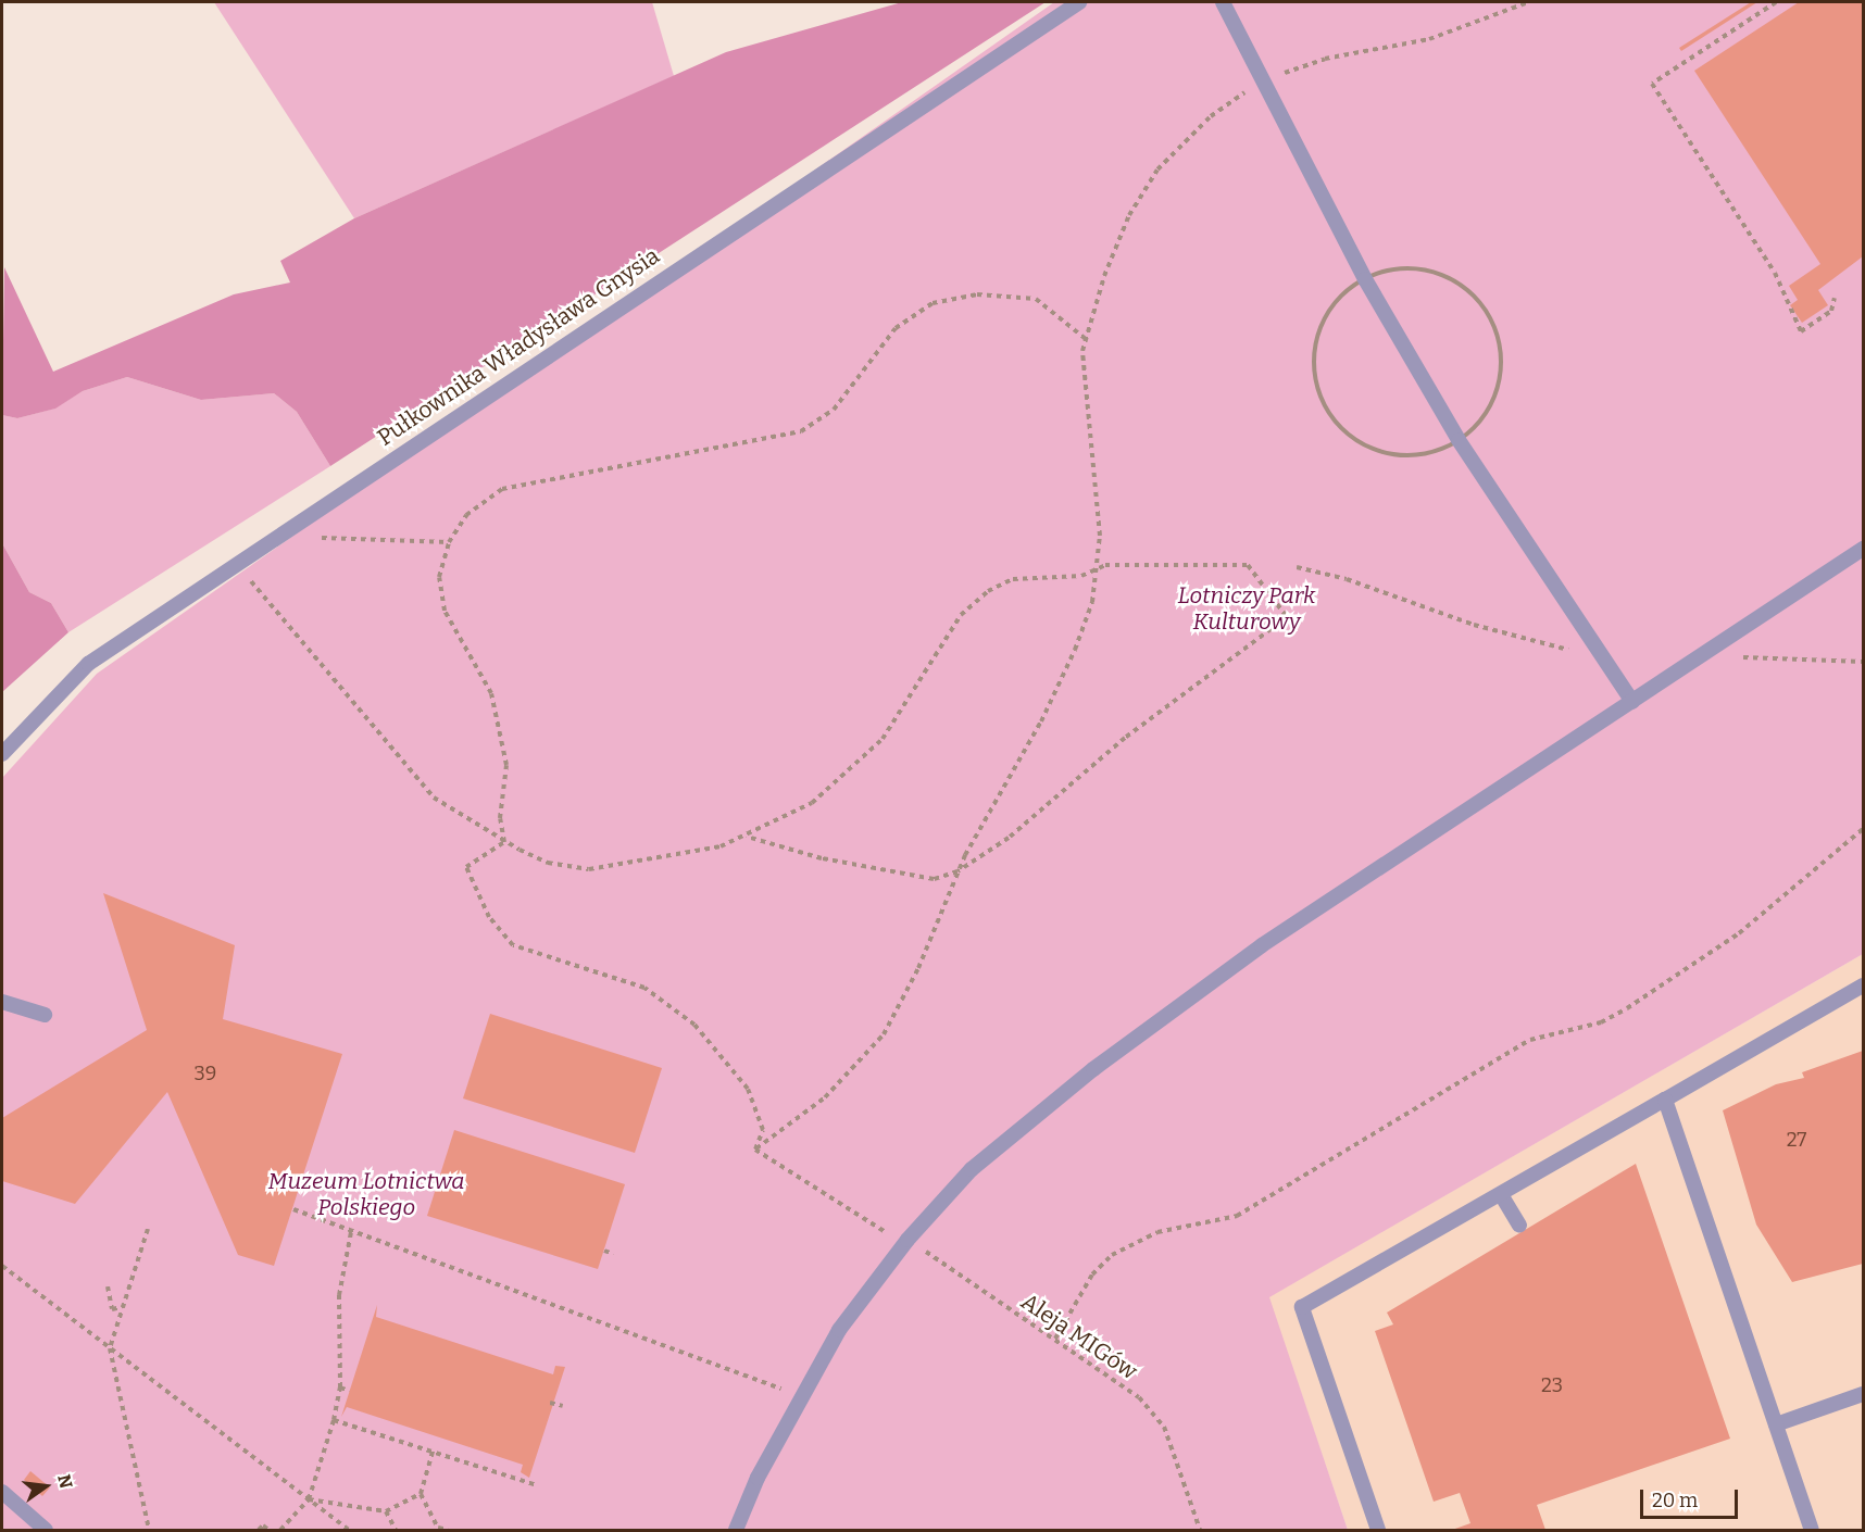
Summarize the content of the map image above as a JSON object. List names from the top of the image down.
{
  "streets": {
    "lane": ["Pułkownika Władysława Gnysia"],
    "path": ["Aleja MIGów"]
  },
  "parks": ["Lotniczy Park Kulturowy", "Muzeum Lotnictwa Polskiego"],
  "house_numbers": ["39", "27", "23"],
  "scale_bar": "20 m",
  "north": "right"
}
